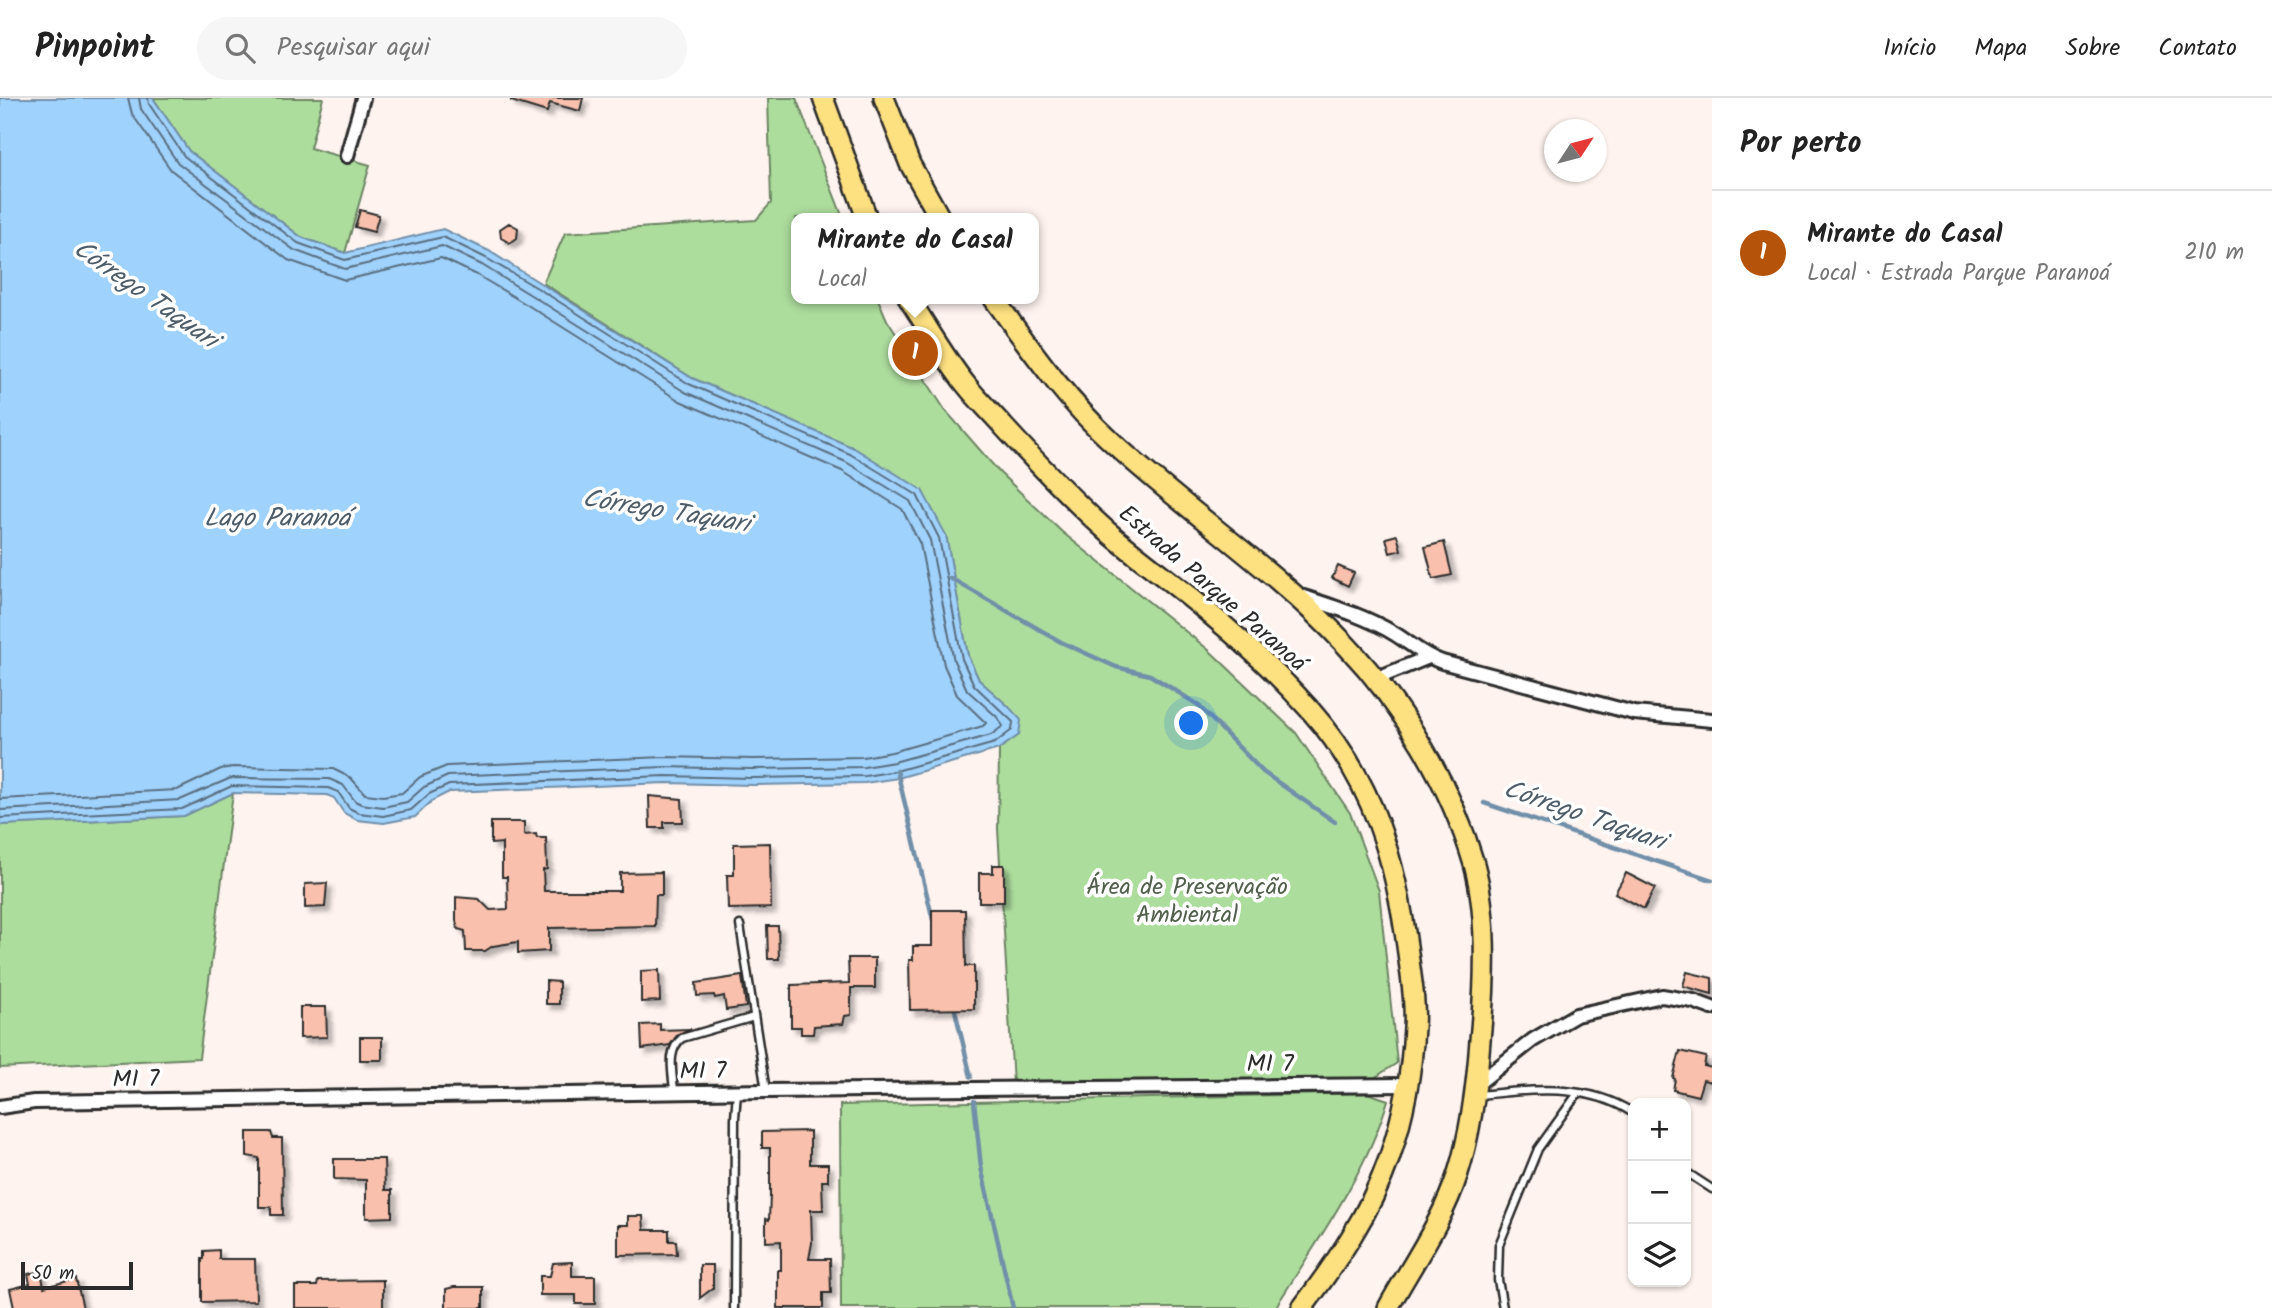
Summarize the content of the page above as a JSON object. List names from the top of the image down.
{
  "streets": {
    "main road": ["Estrada Parque Paranoá"],
    "street": ["MI 7"]
  },
  "crossings": [
    ["Estrada Parque Paranoá", "MI 7"]
  ],
  "water": ["Córrego Taquari", "Lago Paranoá"],
  "parks": ["Área de Preservação Ambiental"],
  "scale_bar": "50 m",
  "north": "top right",
  "page": {
    "header": "Pinpoint",
    "search": "Pesquisar aqui",
    "nav": [
      "Início",
      "Mapa",
      "Sobre",
      "Contato"
    ],
    "heading": "Por perto",
    "list": [
      {
        "mark": "1",
        "name": "Mirante do Casal",
        "note": "Local · Estrada Parque Paranoá",
        "value": "210 m"
      }
    ],
    "popup": ["Mirante do Casal", "Local"],
    "pins": "1",
    "map_buttons": ["+", "−"],
    "scale": "50 m"
  }
}
